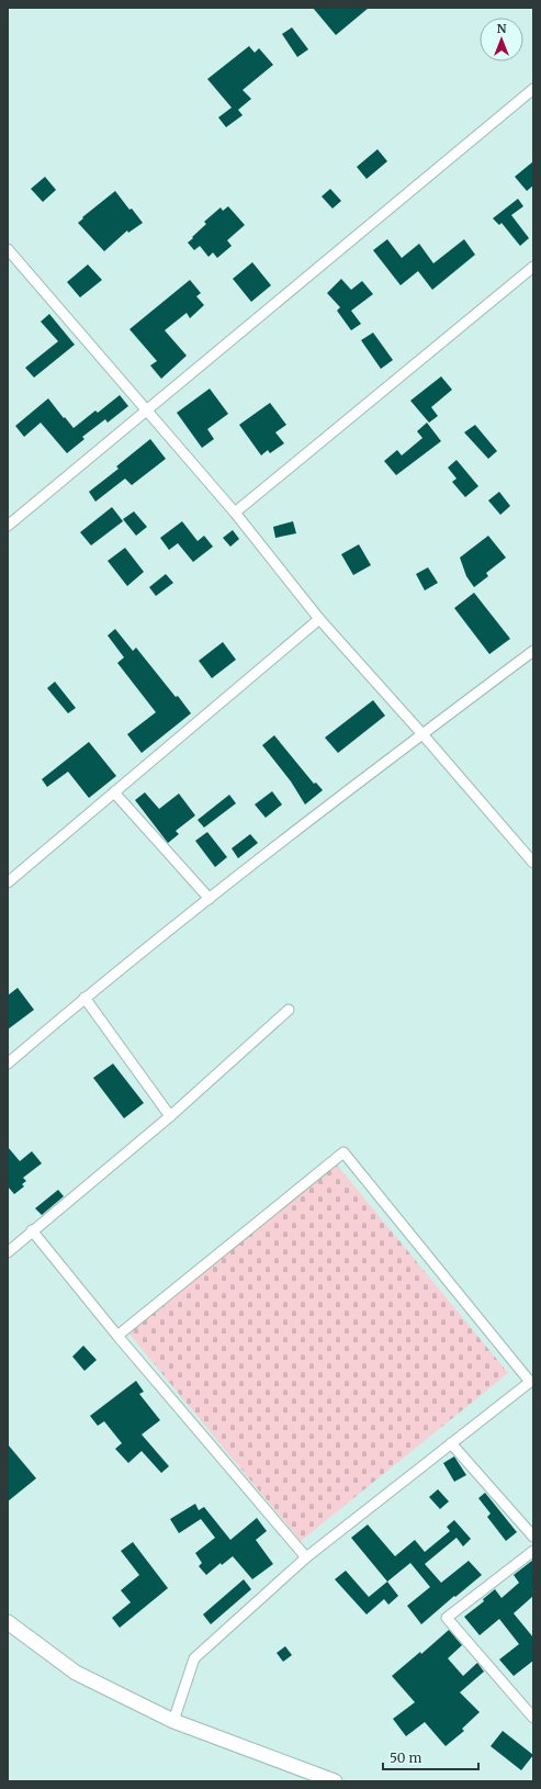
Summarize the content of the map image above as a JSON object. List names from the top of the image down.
{
  "scale_bar": "50 m",
  "north": "top"
}
